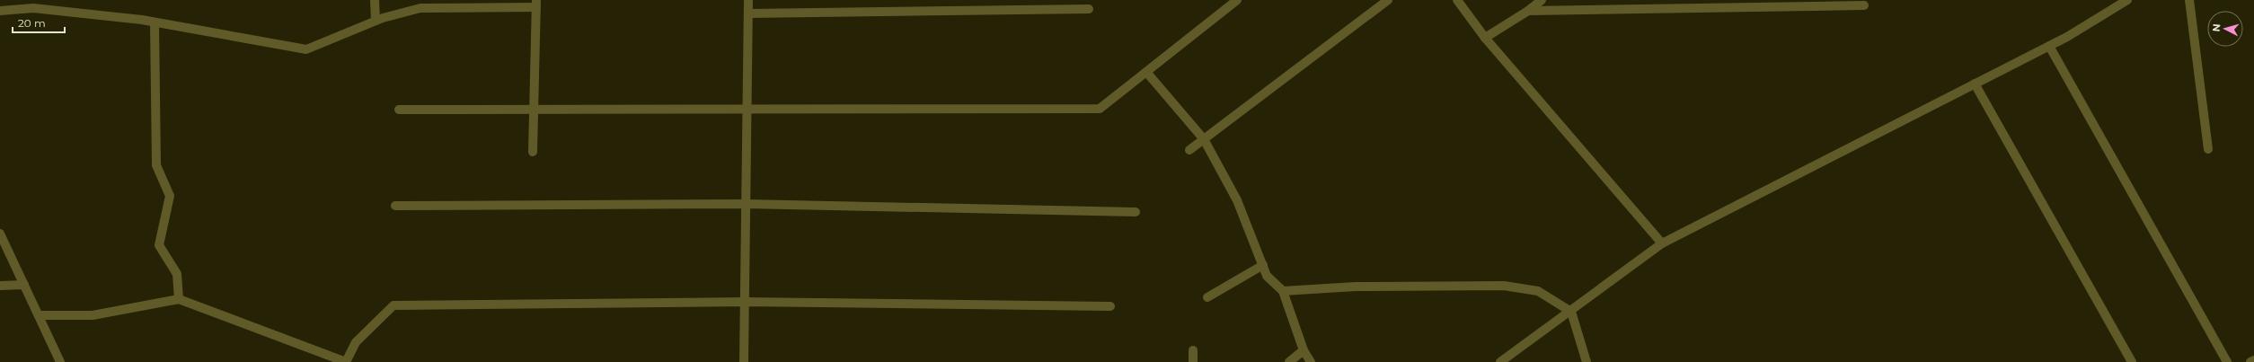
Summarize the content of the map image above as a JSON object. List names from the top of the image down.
{
  "scale_bar": "20 m",
  "north": "left"
}
